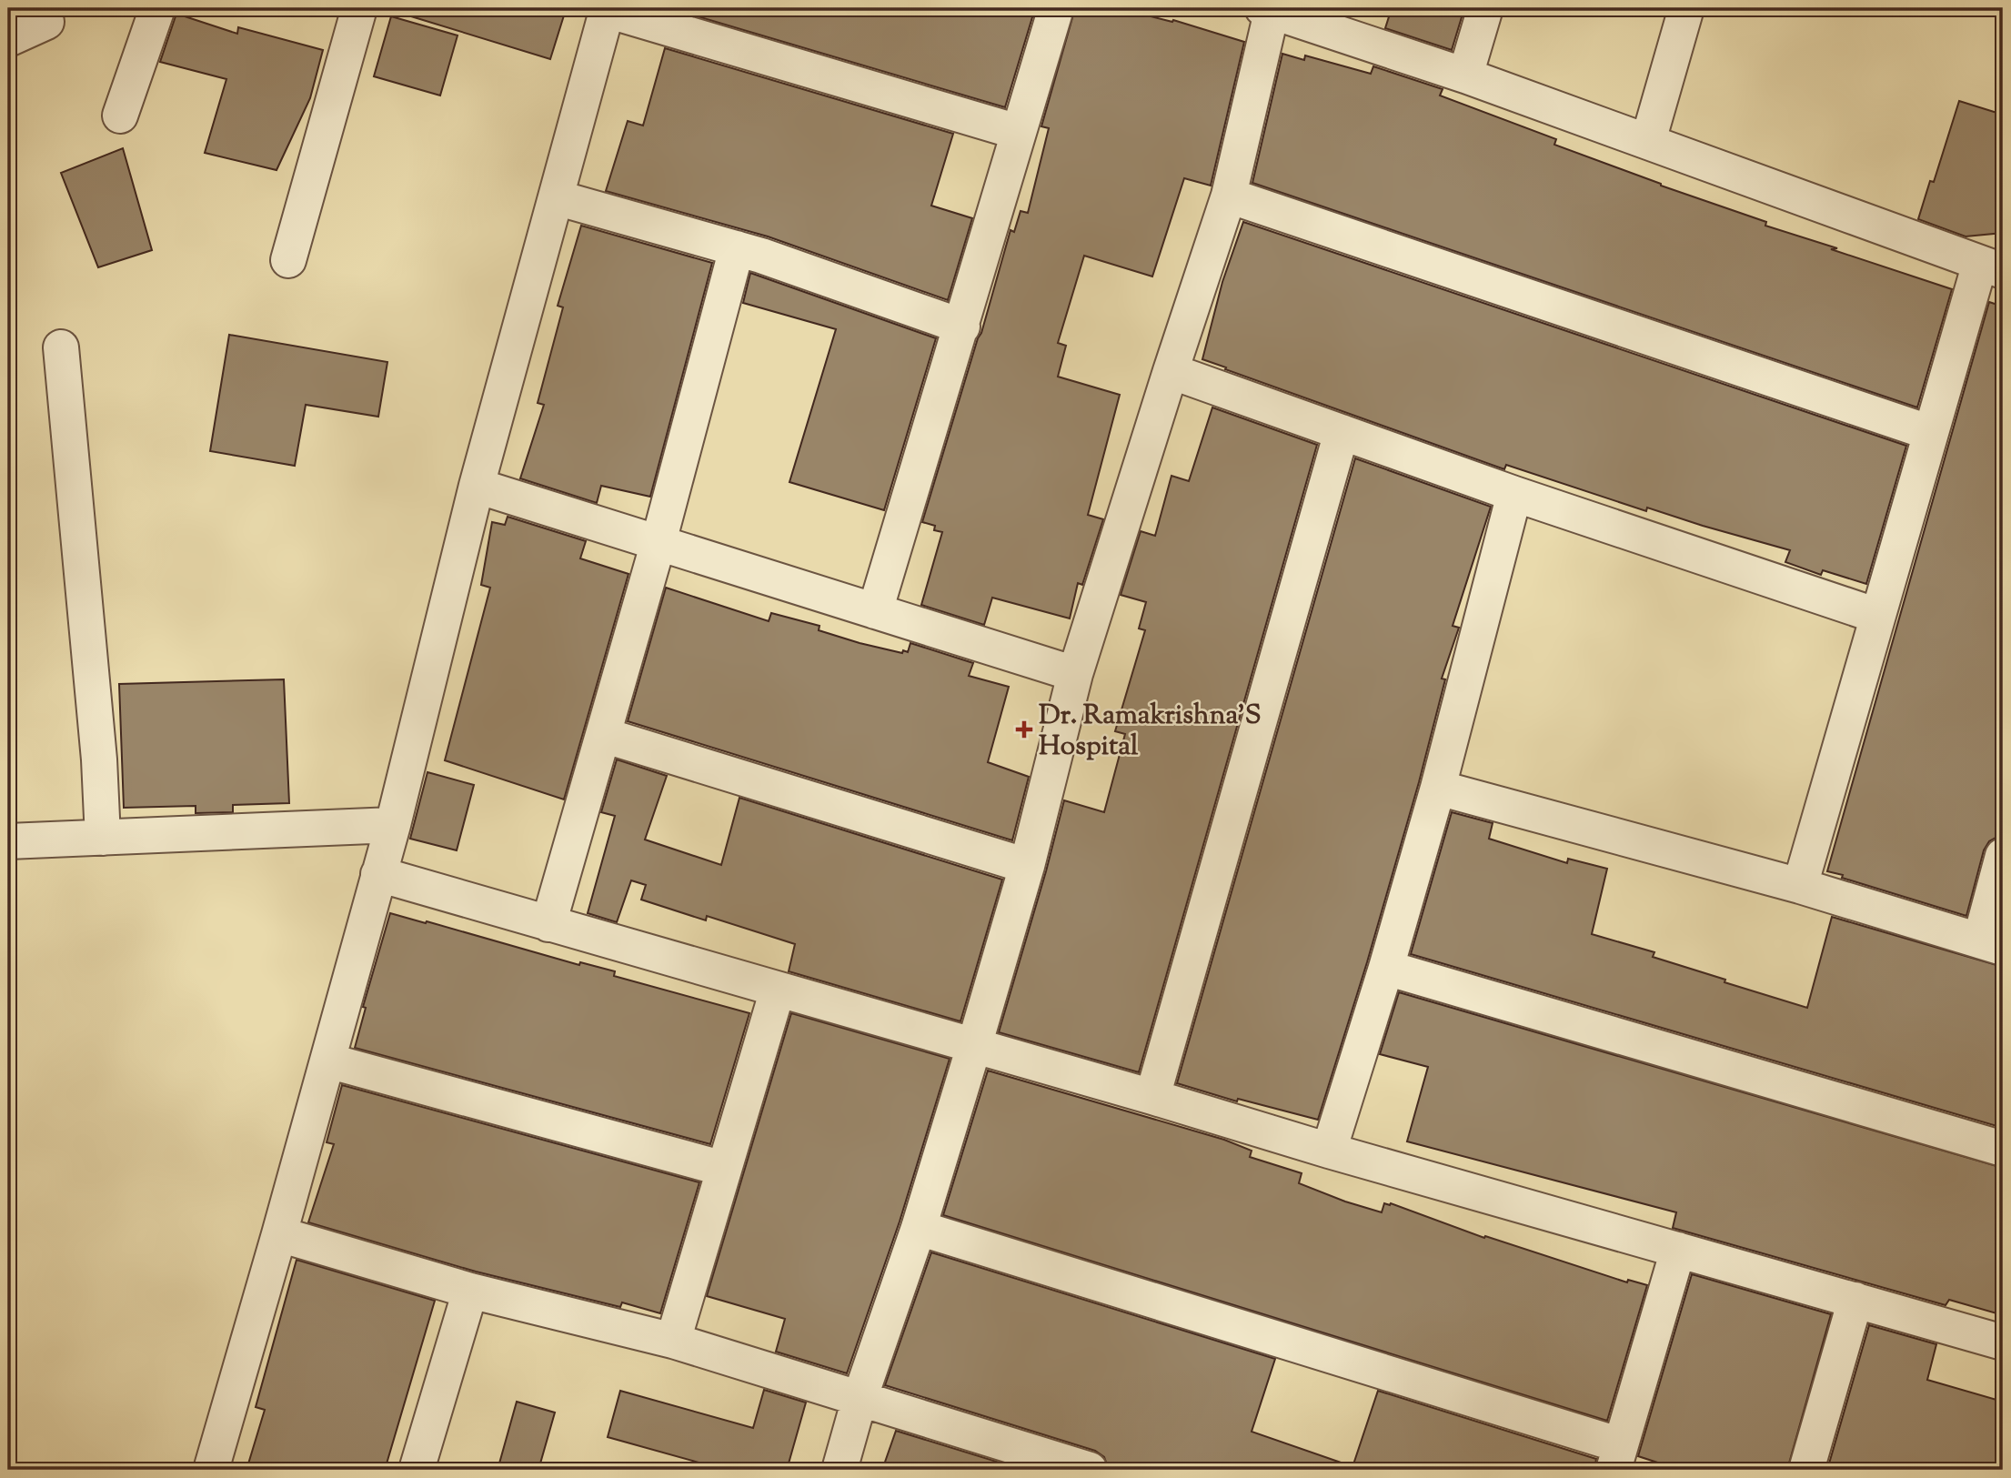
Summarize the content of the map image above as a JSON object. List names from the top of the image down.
{
  "places": {
    "health": ["Dr. Ramakrishna'S Hospital"]
  }
}
